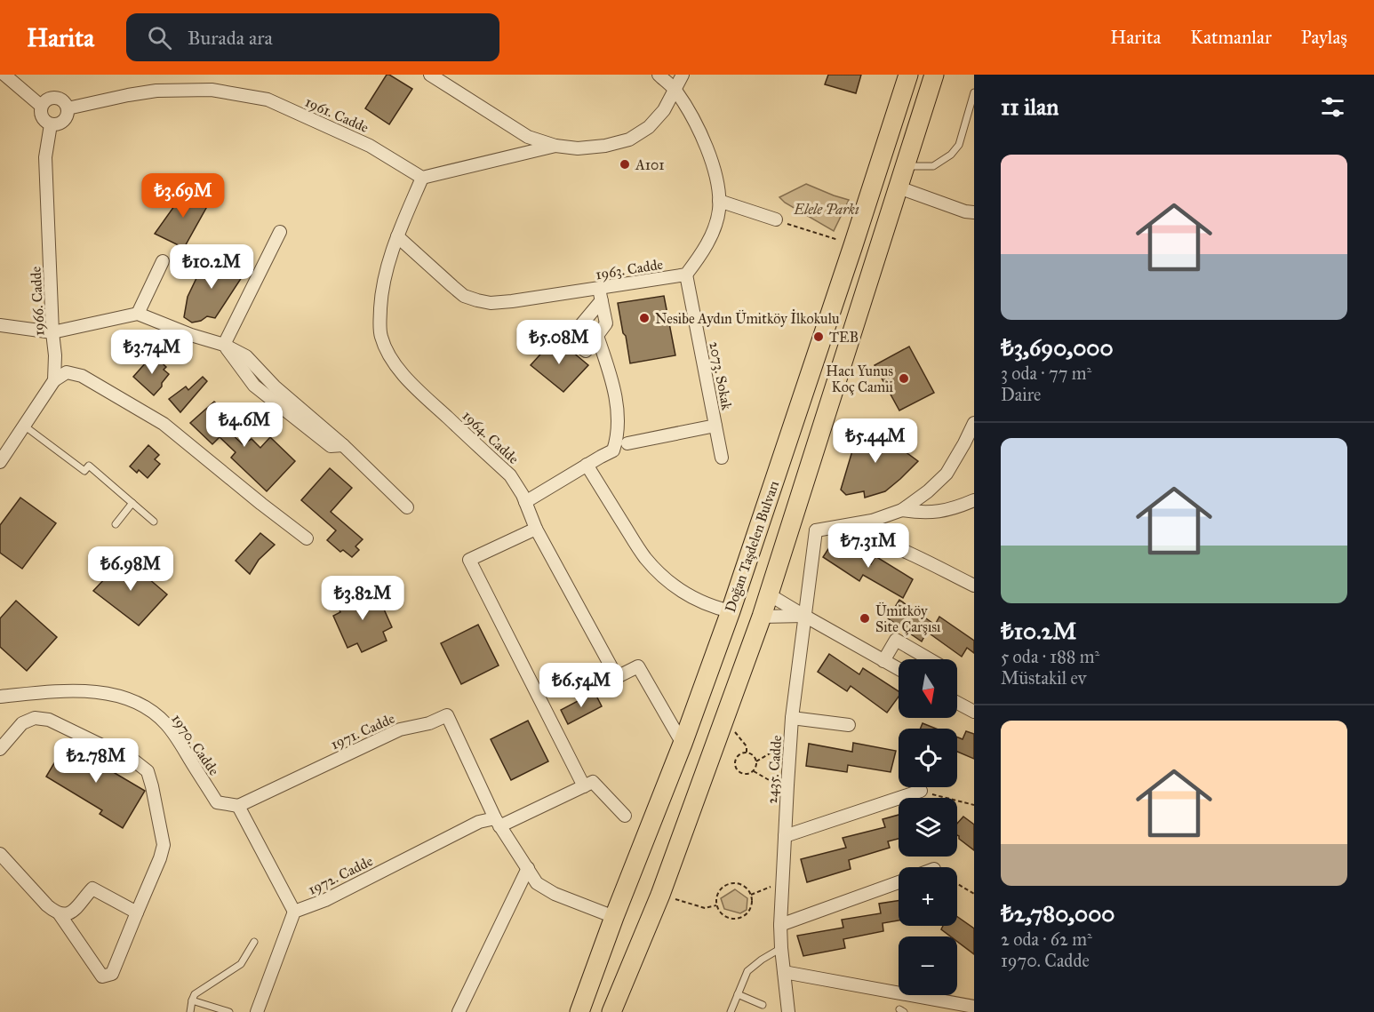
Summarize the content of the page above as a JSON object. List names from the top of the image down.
{
  "streets": {
    "main road": ["Doğan Taşdelen Bulvarı"],
    "street": [
      "1961. Cadde",
      "1963. Cadde",
      "1966. Cadde",
      "2073. Sokak",
      "1964. Cadde",
      "1971. Cadde",
      "1970. Cadde",
      "2435. Cadde",
      "1972. Cadde"
    ]
  },
  "crossings": [
    ["1961. Cadde", "1966. Cadde"],
    ["1961. Cadde", "1964. Cadde"],
    ["1963. Cadde", "2073. Sokak"],
    ["1963. Cadde", "1964. Cadde"],
    ["1964. Cadde", "Doğan Taşdelen Bulvarı"],
    ["Doğan Taşdelen Bulvarı", "1971. Cadde"],
    ["1971. Cadde", "1970. Cadde"],
    ["1971. Cadde", "1972. Cadde"]
  ],
  "parks": ["Elele Parkı"],
  "places": [
    "A101",
    "Nesibe Aydın Ümitköy İlkokulu",
    "TEB",
    "Hacı Yunus Koç Camii",
    "Ümitköy Site Çarşısı"
  ],
  "north": "bottom",
  "page": {
    "header": "Harita",
    "search": "Burada ara",
    "nav": ["Harita", "Katmanlar", "Paylaş"],
    "heading": "11 ilan",
    "list": [
      {
        "name": "₺3,690,000",
        "note": "3 oda · 77 m² · Daire"
      },
      {
        "name": "₺10.2M",
        "note": "5 oda · 188 m² · Müstakil ev"
      },
      {
        "name": "₺2,780,000",
        "note": "2 oda · 62 m² · 1970. Cadde"
      }
    ],
    "price": [
      "₺3.69M",
      "₺10.2M",
      "₺5.08M",
      "₺3.74M",
      "₺4.6M",
      "₺5.44M",
      "₺7.31M",
      "₺6.98M",
      "₺3.82M",
      "₺6.54M",
      "₺2.78M"
    ],
    "map_buttons": ["+", "−"]
  }
}
